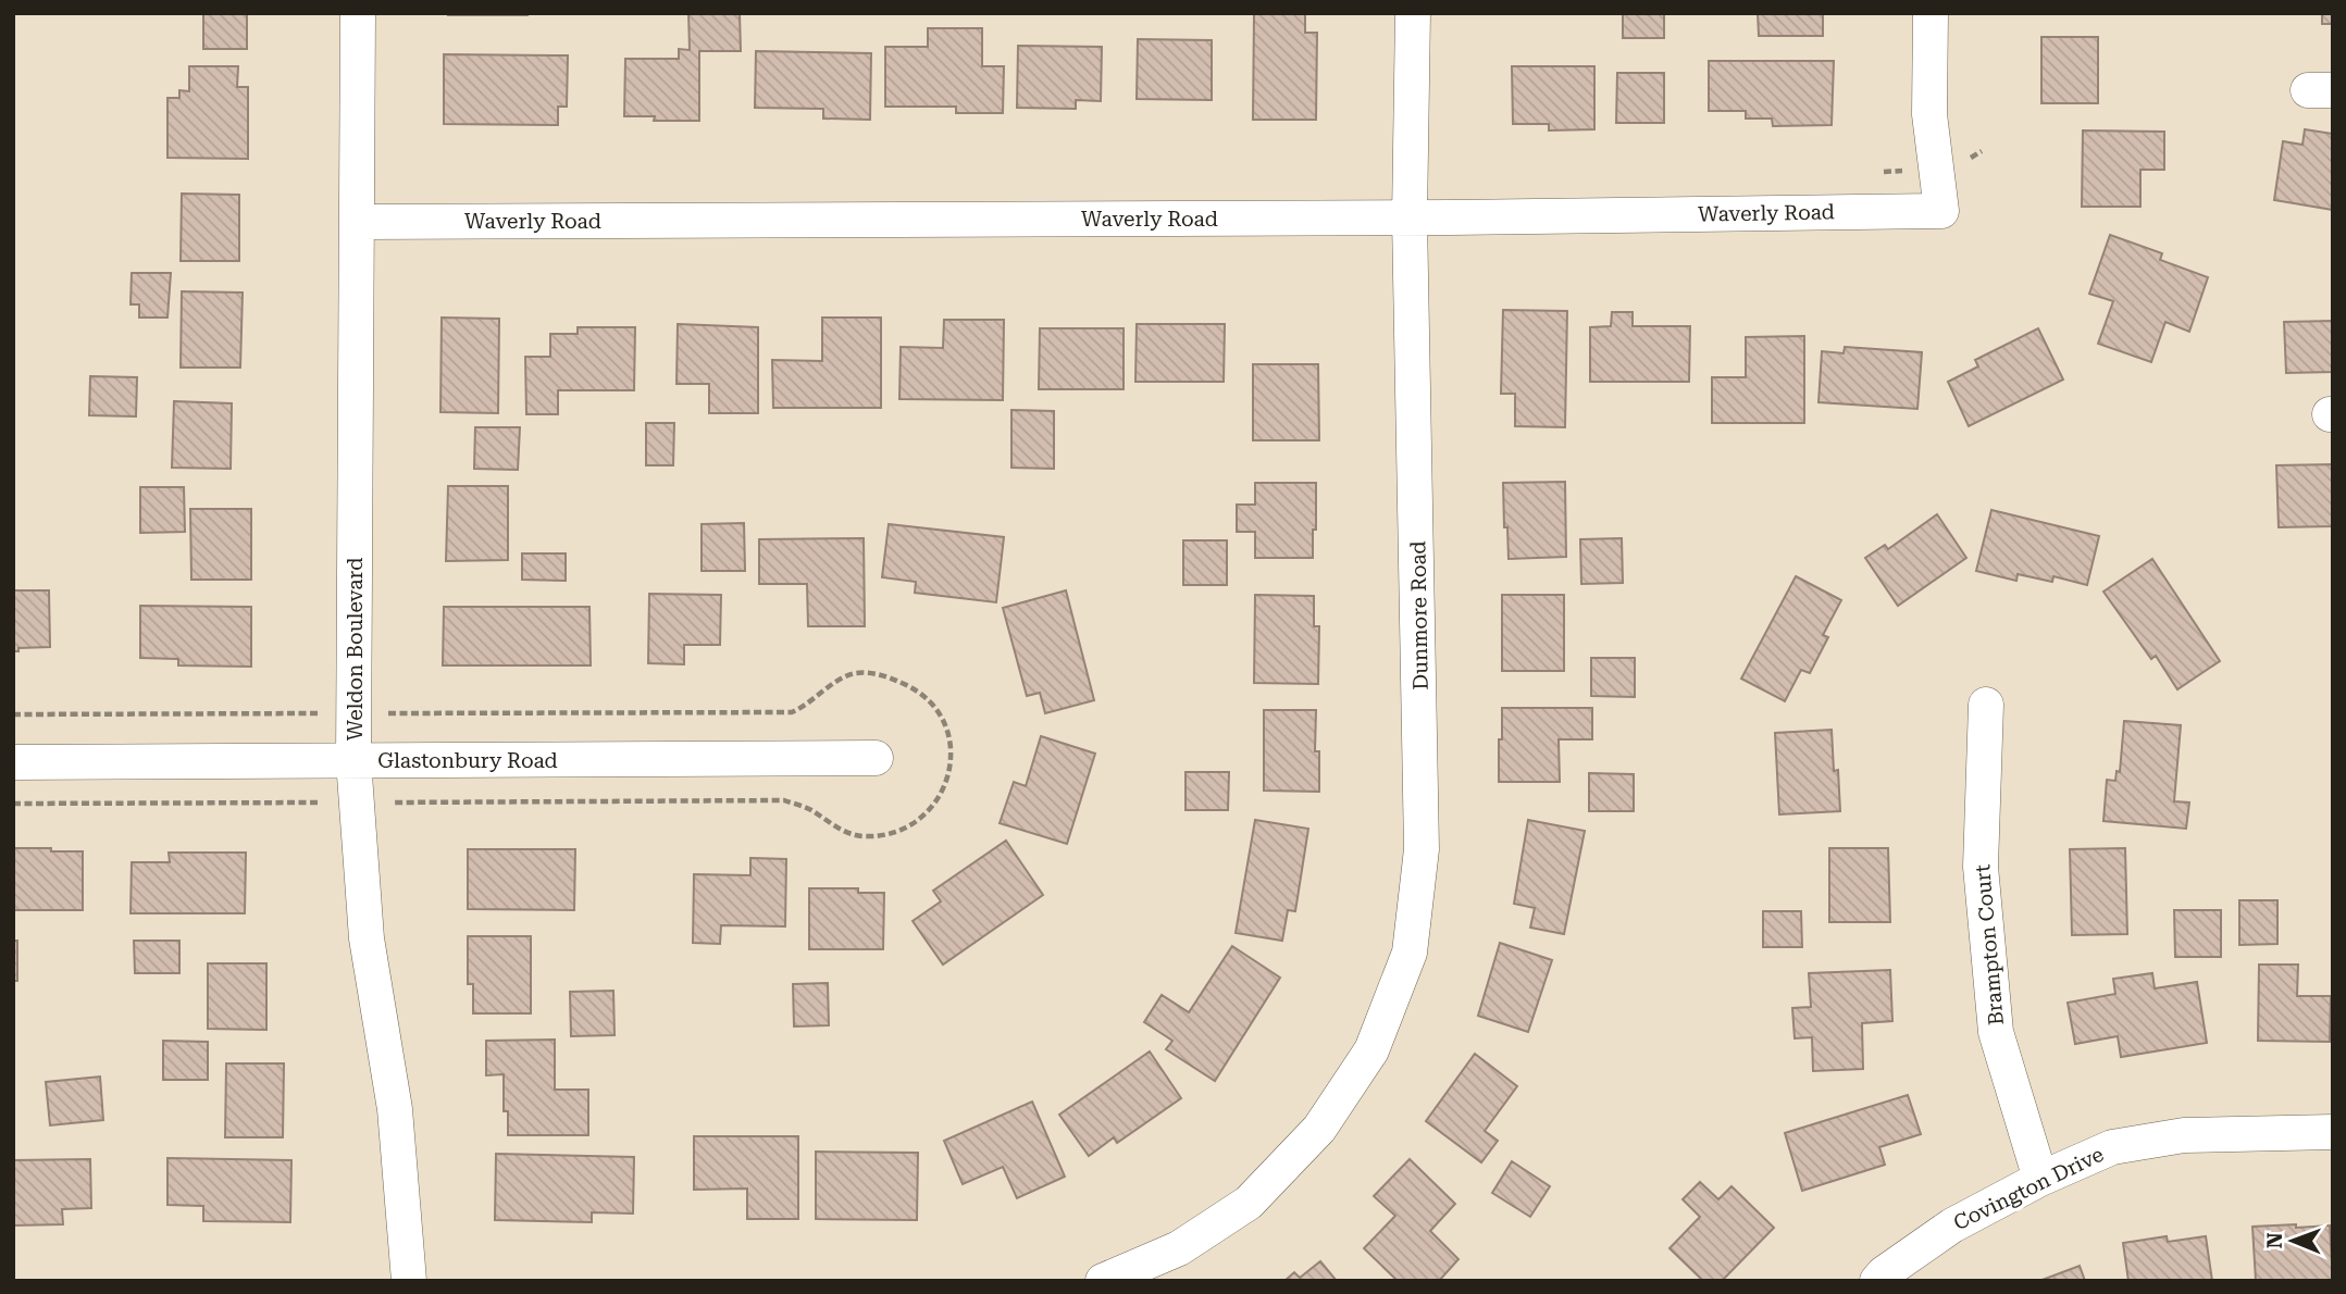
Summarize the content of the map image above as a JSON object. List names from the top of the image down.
{
  "streets": {
    "street": [
      "Waverly Road",
      "Dunmore Road",
      "Weldon Boulevard",
      "Glastonbury Road",
      "Brampton Court",
      "Covington Drive"
    ]
  },
  "crossings": [
    ["Waverly Road", "Dunmore Road"],
    ["Waverly Road", "Weldon Boulevard"],
    ["Weldon Boulevard", "Glastonbury Road"],
    ["Brampton Court", "Covington Drive"]
  ],
  "north": "left"
}
